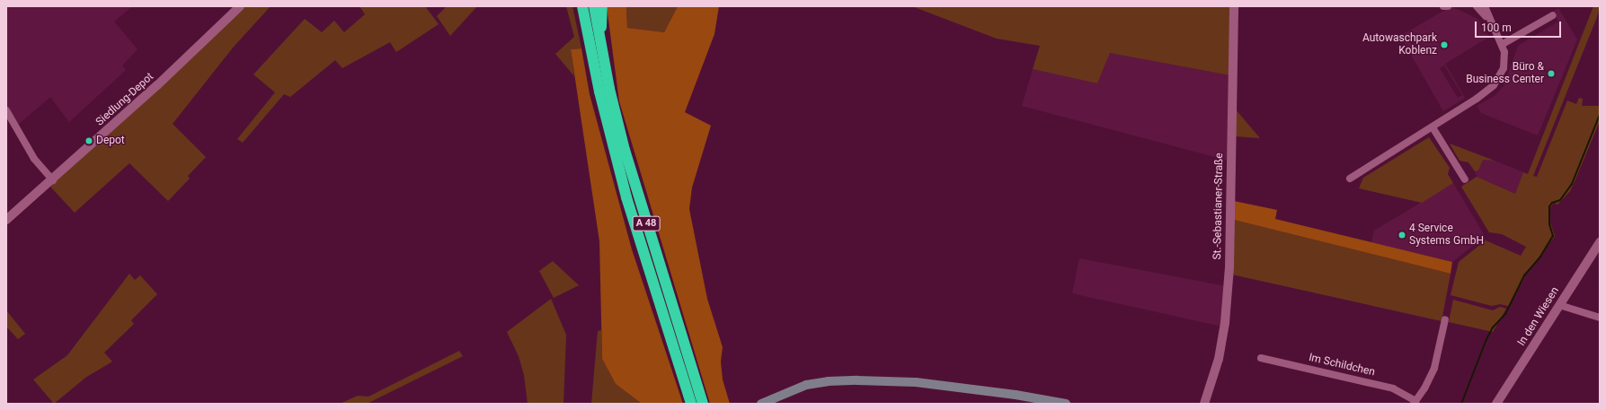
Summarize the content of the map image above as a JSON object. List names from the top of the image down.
{
  "streets": {
    "highway": ["A 48"],
    "street": [
      "Siedlung-Depot",
      "St.-Sebastianer-Straße",
      "In den Wiesen",
      "Im Schildchen"
    ]
  },
  "places": [
    "Autowaschpark Koblenz",
    "Büro & Business Center",
    "Depot",
    "4 Service Systems GmbH"
  ],
  "scale_bar": "100 m"
}
